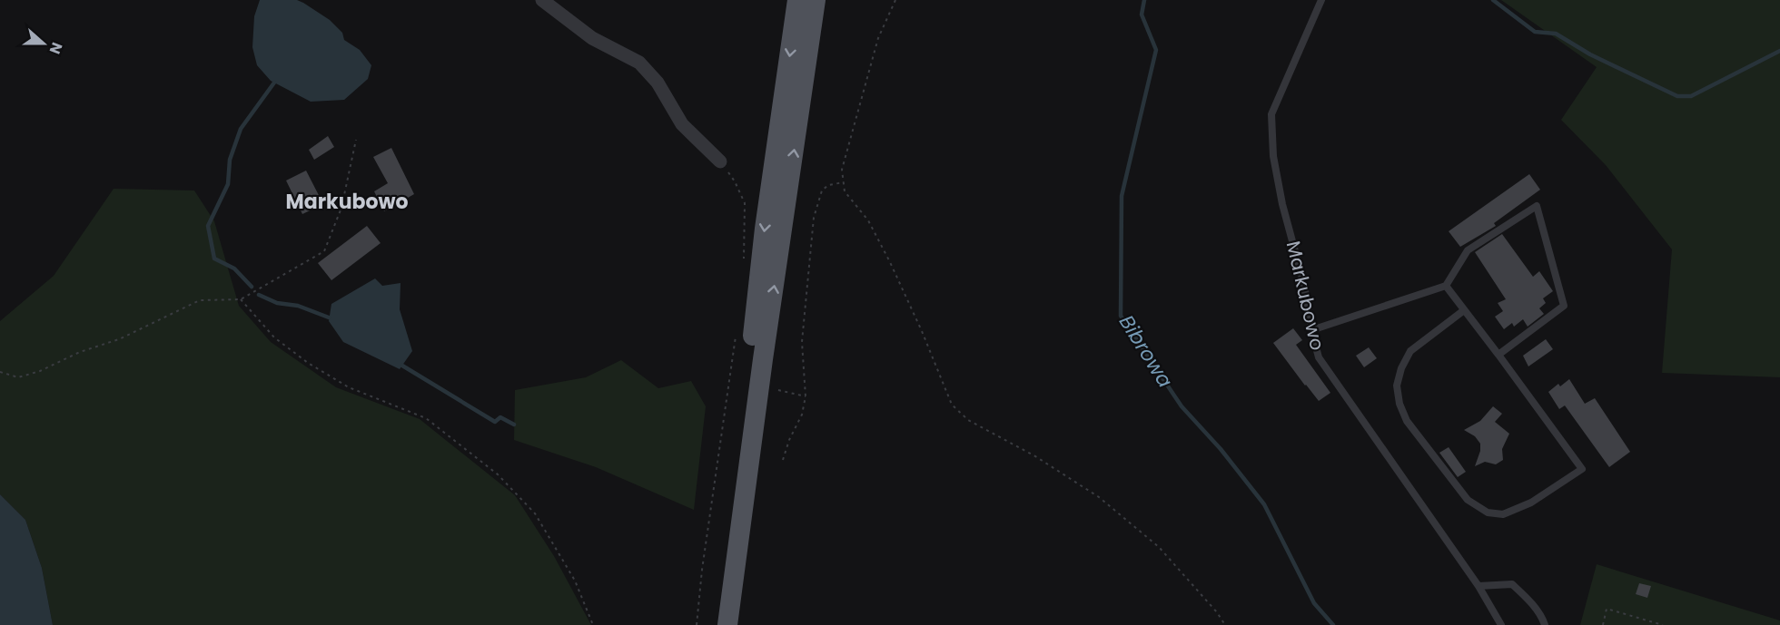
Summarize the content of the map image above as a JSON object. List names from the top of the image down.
{
  "streets": {
    "lane": ["Markubowo"]
  },
  "districts": ["Markubowo"],
  "water": ["Bibrowa"],
  "north": "right"
}
